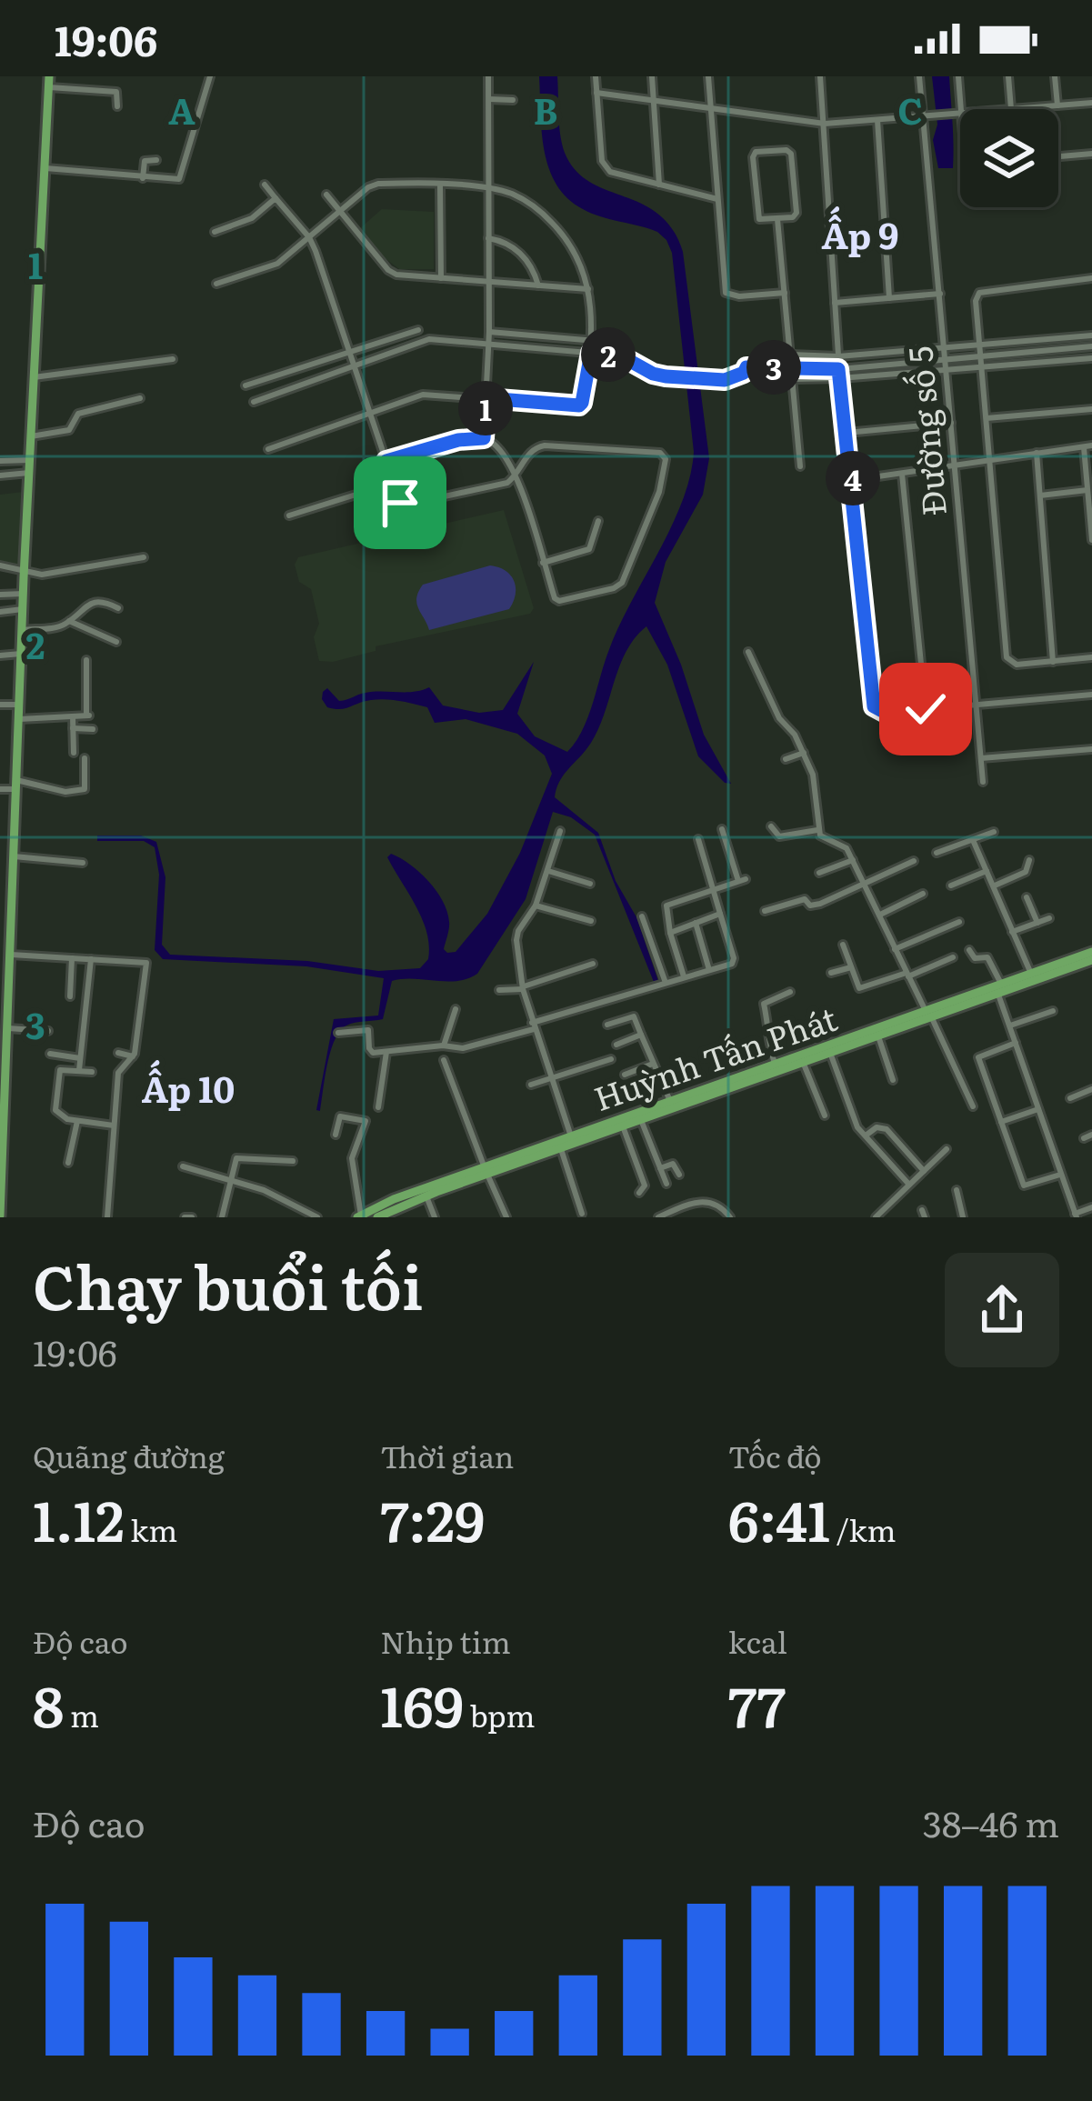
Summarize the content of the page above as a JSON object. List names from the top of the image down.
{
  "streets": {
    "main road": ["Huỳnh Tấn Phát"],
    "street": ["Đường số 5"]
  },
  "districts": ["Ấp 9", "Ấp 10"],
  "page": {
    "status": "19:06",
    "pins": [
      "2",
      "3",
      "1",
      "4"
    ],
    "heading": ["Chạy buổi tối", "19:06"],
    "stats": [
      ["Quãng đường", "1.12 km"],
      ["Thời gian", "7:29"],
      ["Tốc độ", "6:41 /km"],
      ["Độ cao", "8 m"],
      ["Nhịp tim", "169 bpm"],
      ["kcal", "77"]
    ],
    "chart": ["Độ cao", "38–46 m"]
  },
  "grid": {
    "columns": ["A", "B", "C"],
    "rows": ["1", "2", "3"]
  }
}
